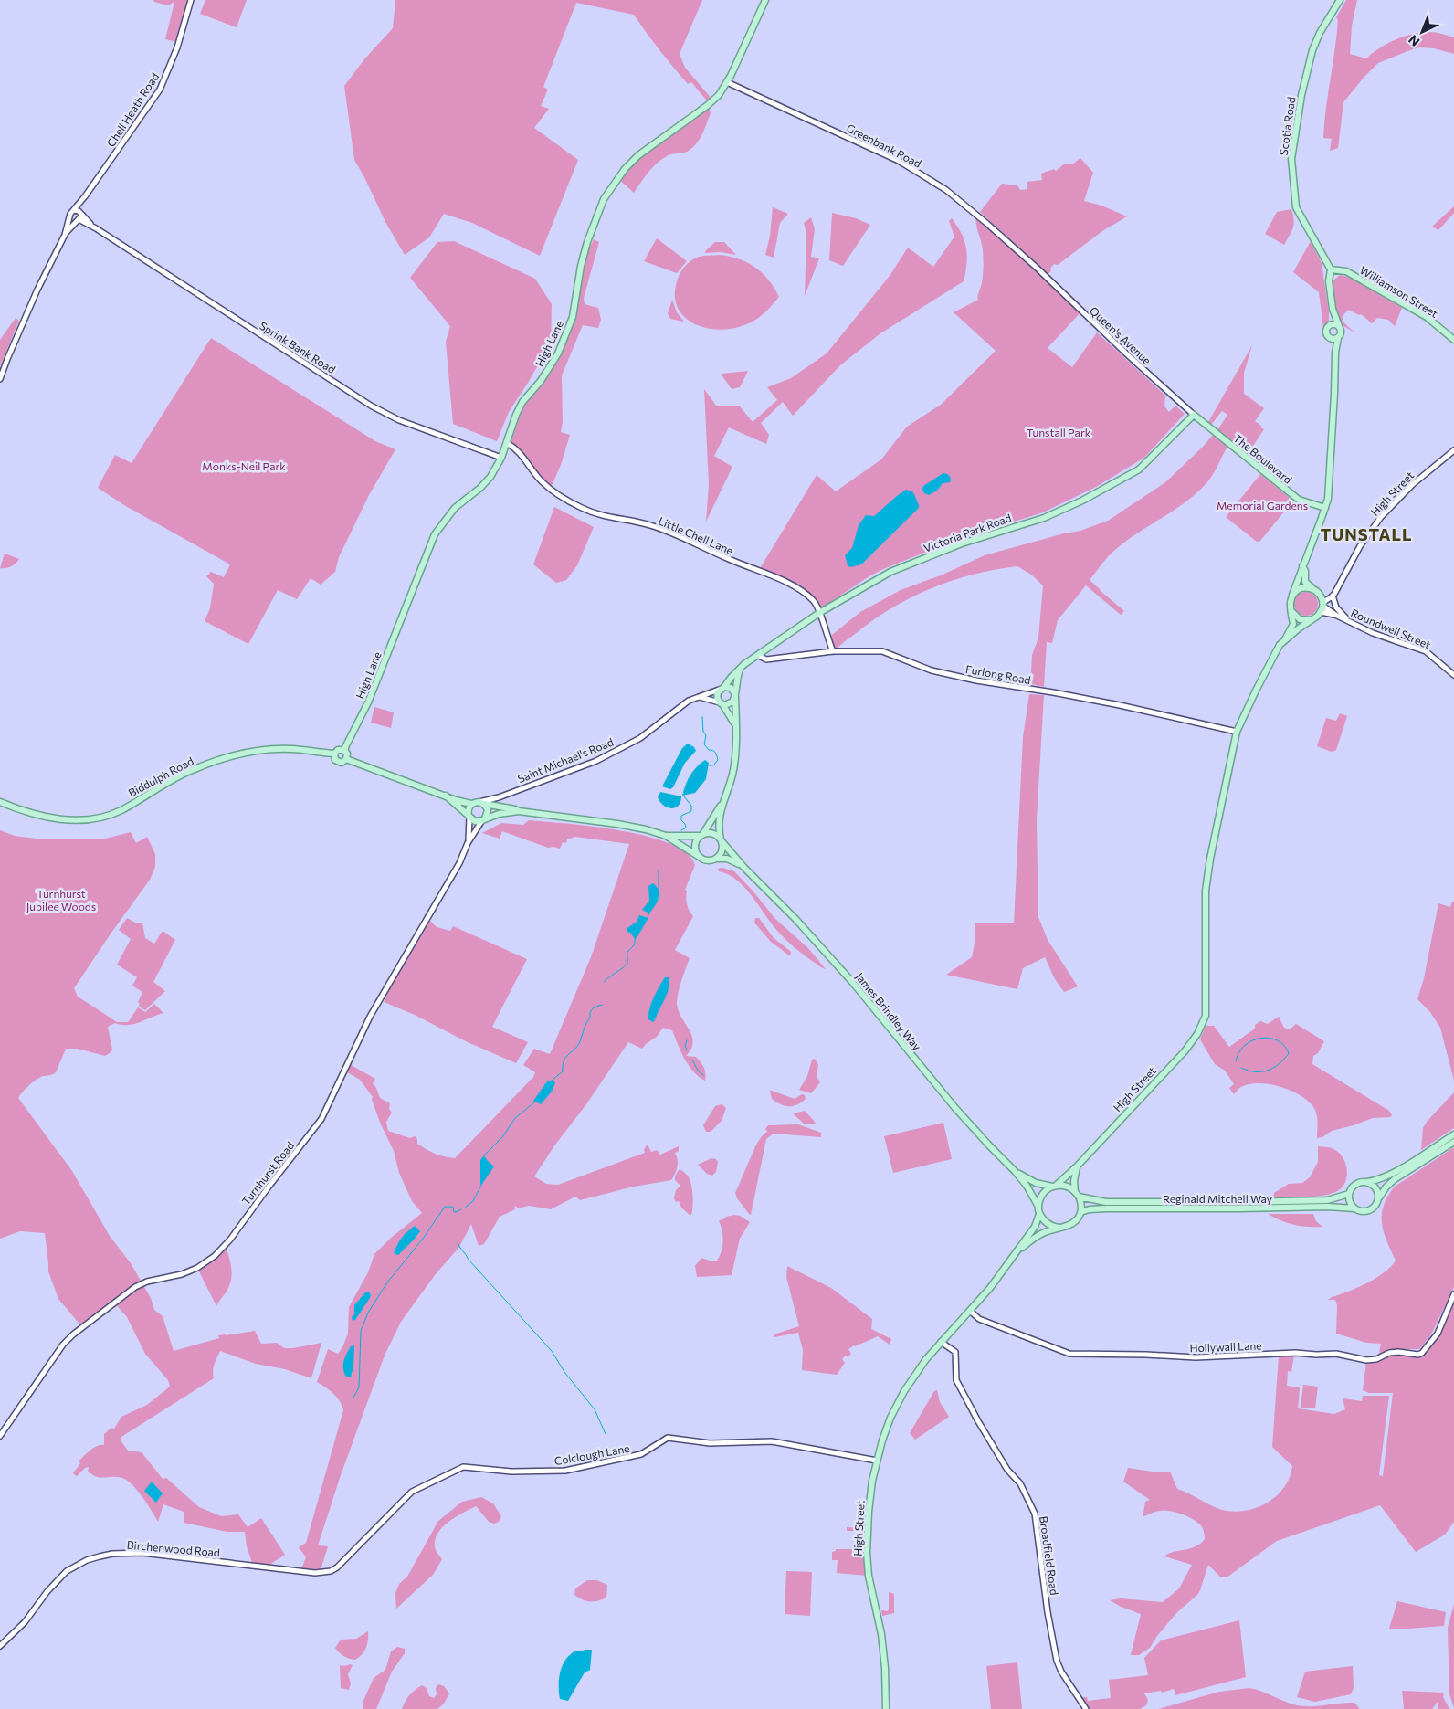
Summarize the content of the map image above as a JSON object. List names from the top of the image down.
{
  "streets": {
    "main road": [
      "Scotia Road",
      "Williamson Street",
      "High Lane",
      "The Boulevard",
      "High Street",
      "Victoria Park Road",
      "Biddulph Road",
      "James Brindley Way",
      "Reginald Mitchell Way"
    ],
    "street": [
      "Chell Heath Road",
      "Greenbank Road",
      "Queen's Avenue",
      "Sprink Bank Road",
      "Little Chell Lane",
      "Roundwell Street",
      "Furlong Road",
      "Saint Michael's Road",
      "Turnhurst Road",
      "Hollywall Lane",
      "Colclough Lane",
      "Birchenwood Road",
      "Broadfield Road"
    ]
  },
  "crossings": [
    ["Chell Heath Road", "Sprink Bank Road"],
    ["Scotia Road", "Williamson Street"],
    ["Greenbank Road", "Queen's Avenue"],
    ["Greenbank Road", "High Lane"],
    ["Queen's Avenue", "The Boulevard"],
    ["Queen's Avenue", "Victoria Park Road"],
    ["High Lane", "Sprink Bank Road"],
    ["High Lane", "Little Chell Lane"],
    ["High Lane", "Biddulph Road"],
    ["The Boulevard", "Victoria Park Road"],
    ["High Street", "Furlong Road"],
    ["High Street", "James Brindley Way"],
    ["High Street", "Reginald Mitchell Way"],
    ["High Street", "Hollywall Lane"],
    ["High Street", "Colclough Lane"],
    ["High Street", "Broadfield Road"],
    ["Victoria Park Road", "Little Chell Lane"],
    ["Victoria Park Road", "Furlong Road"],
    ["Victoria Park Road", "Saint Michael's Road"],
    ["Little Chell Lane", "Furlong Road"],
    ["Saint Michael's Road", "Turnhurst Road"],
    ["James Brindley Way", "Reginald Mitchell Way"],
    ["Colclough Lane", "Birchenwood Road"]
  ],
  "districts": ["TUNSTALL"],
  "parks": [
    "Tunstall Park",
    "Monks-Neil Park",
    "Memorial Gardens",
    "Turnhurst Jubilee Woods"
  ],
  "north": "bottom left"
}
